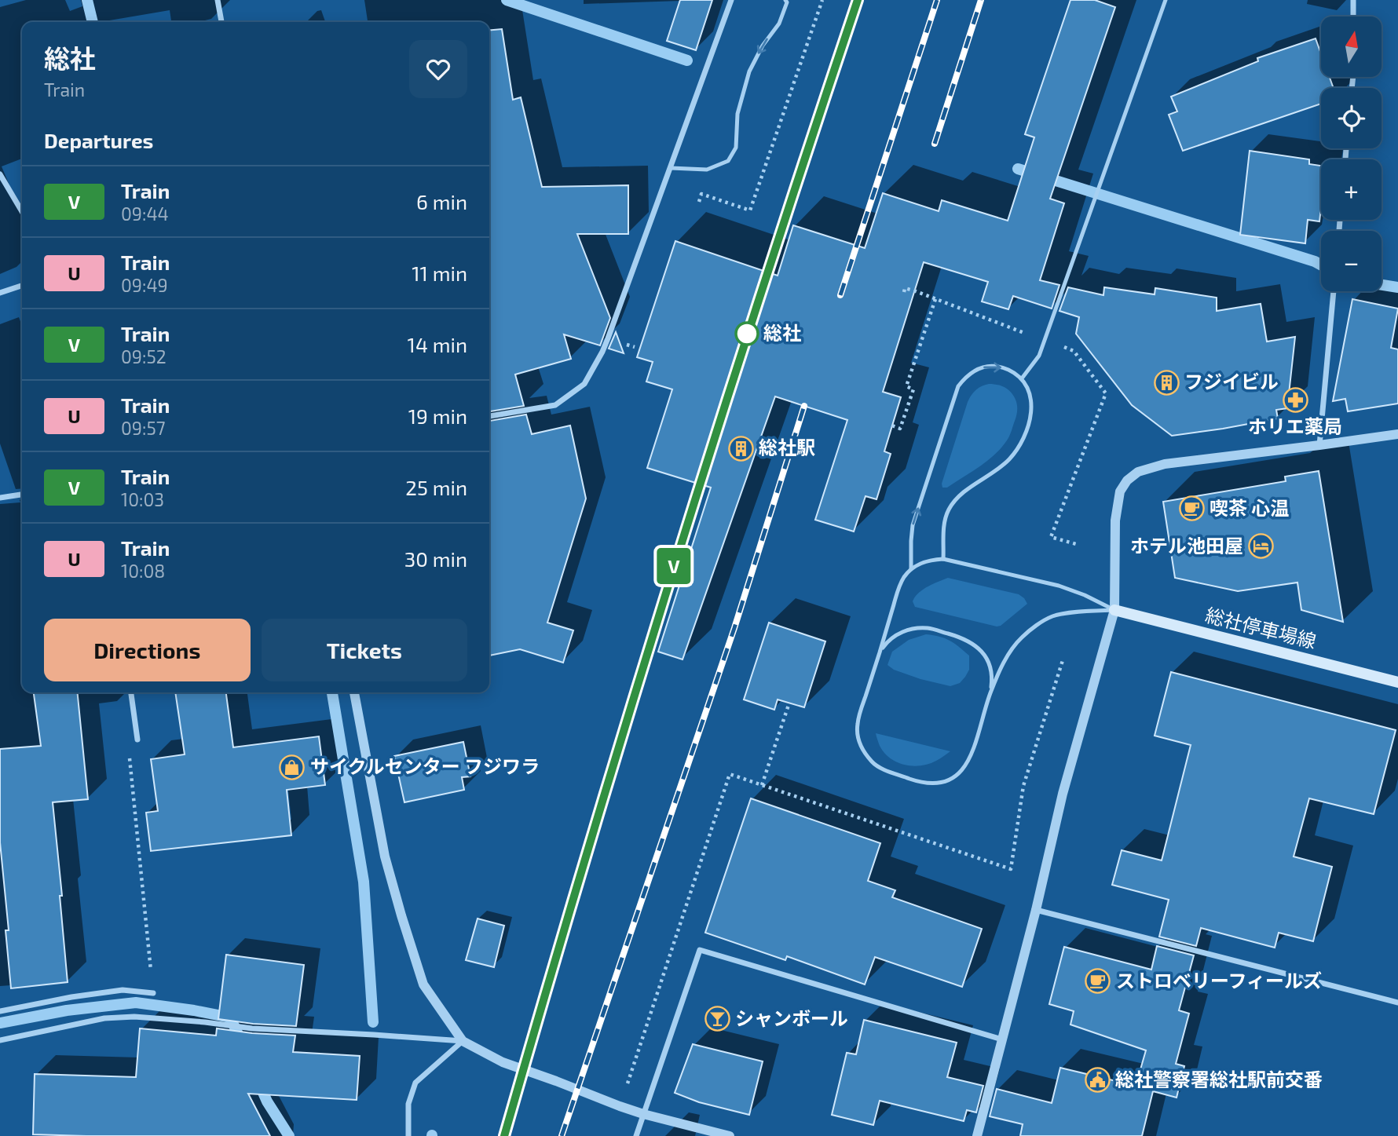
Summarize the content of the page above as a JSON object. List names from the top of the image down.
{
  "streets": {
    "main road": ["総社停車場線"]
  },
  "places": {
    "other": ["総社"],
    "building": ["フジイビル", "総社駅"],
    "pharmacy": ["ホリエ薬局"],
    "cafe": ["喫茶 心温", "ストロベリーフィールズ"],
    "hotel": ["ホテル池田屋"],
    "shop": ["サイクルセンター フジワラ"],
    "bar": ["シャンボール"],
    "public building": ["総社警察署総社駅前交番"]
  },
  "north": "top",
  "page": {
    "on_map": "V",
    "map_buttons": ["+", "−"],
    "heading": [
      ["総社", "Train"],
      "Departures"
    ],
    "list": [
      {
        "mark": "V",
        "name": "Train",
        "note": "09:44",
        "value": "6 min"
      },
      {
        "mark": "U",
        "name": "Train",
        "note": "09:49",
        "value": "11 min"
      },
      {
        "mark": "V",
        "name": "Train",
        "note": "09:52",
        "value": "14 min"
      },
      {
        "mark": "U",
        "name": "Train",
        "note": "09:57",
        "value": "19 min"
      },
      {
        "mark": "V",
        "name": "Train",
        "note": "10:03",
        "value": "25 min"
      },
      {
        "mark": "U",
        "name": "Train",
        "note": "10:08",
        "value": "30 min"
      }
    ],
    "buttons": ["Directions", "Tickets"]
  }
}
